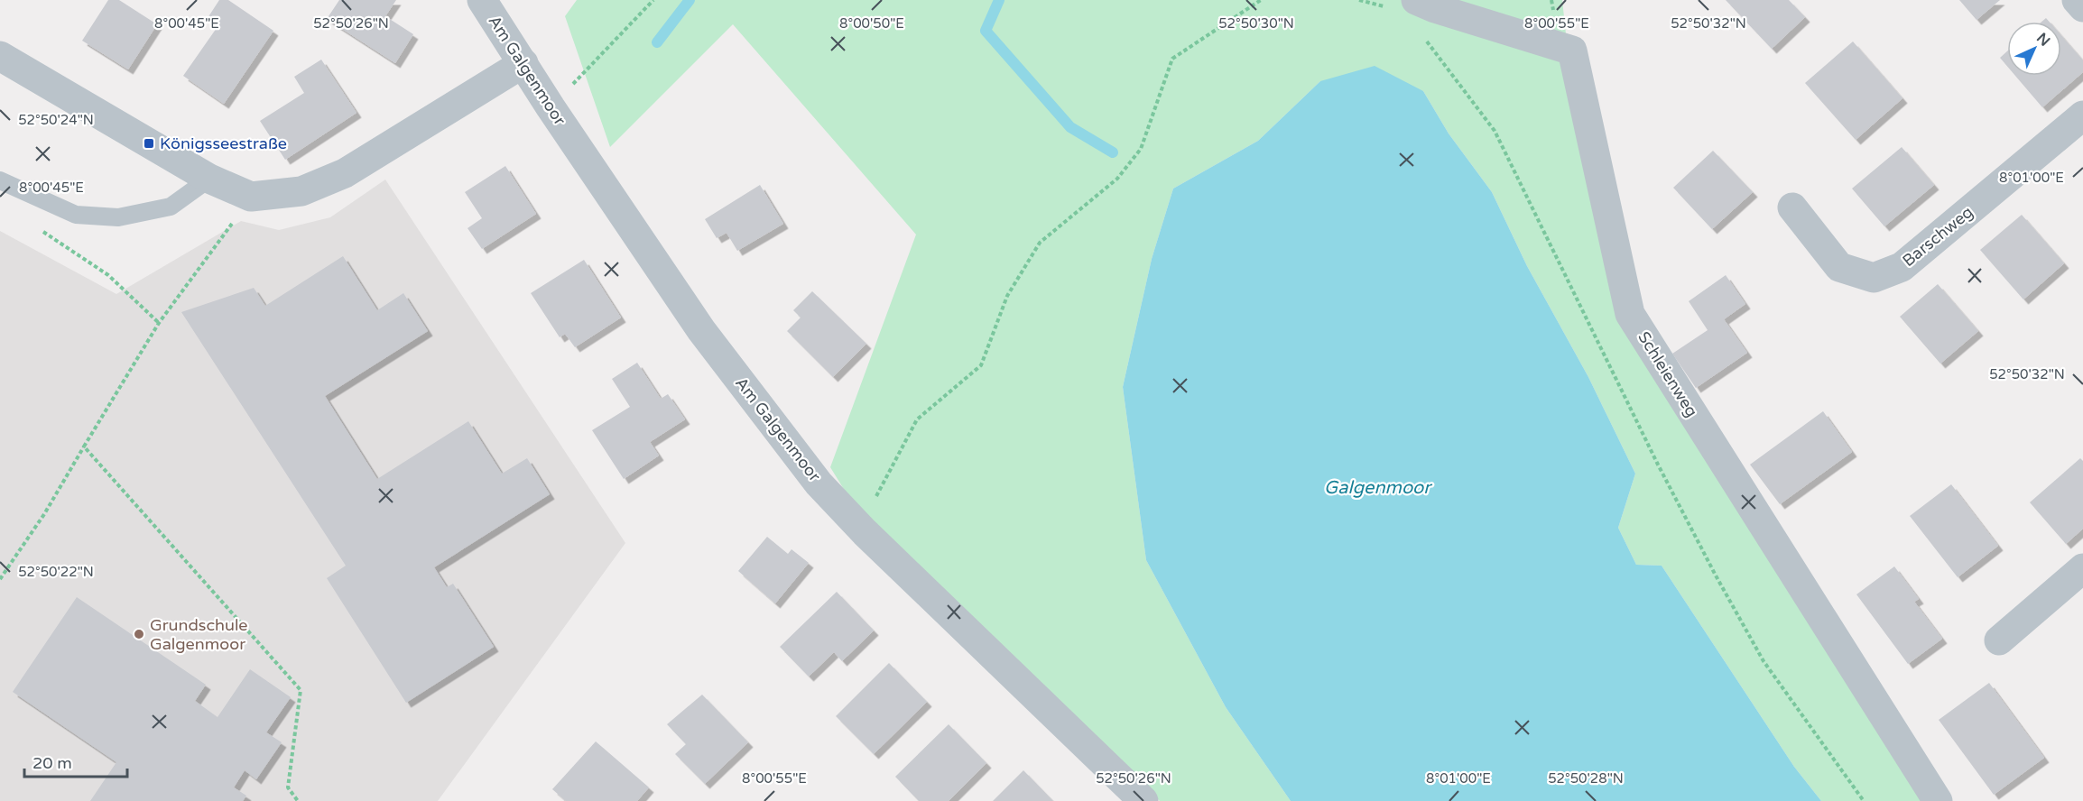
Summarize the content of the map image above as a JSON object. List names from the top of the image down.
{
  "streets": {
    "street": ["Am Galgenmoor", "Barschweg", "Schleienweg"]
  },
  "water": ["Galgenmoor"],
  "places": {
    "transit": ["Königsseestraße"],
    "other": ["Grundschule Galgenmoor"]
  },
  "scale_bar": "20 m",
  "north": "top right",
  "coordinates": [
    "8°00'45\"E",
    "52°50'26\"N",
    "8°00'50\"E",
    "52°50'30\"N",
    "8°00'55\"E",
    "52°50'32\"N",
    "52°50'24\"N",
    "8°01'00\"E",
    "52°50'22\"N",
    "52°50'28\"N"
  ]
}
